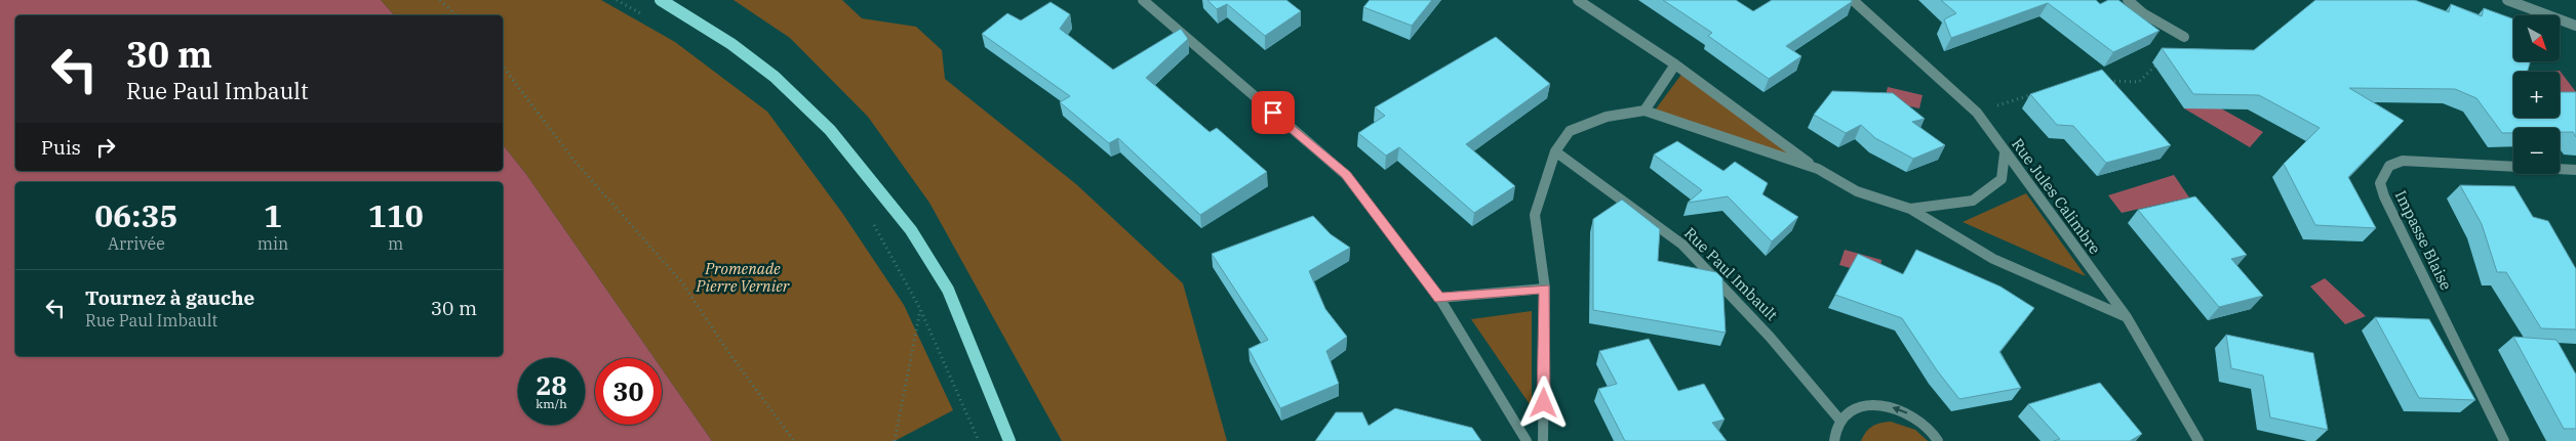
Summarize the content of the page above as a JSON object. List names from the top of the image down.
{
  "streets": {
    "street": ["Rue Jules Calimbre", "Impasse Blaise", "Rue Paul Imbault"]
  },
  "parks": ["Promenade Pierre Vernier"],
  "north": "bottom right",
  "page": {
    "map_buttons": ["+", "−"],
    "turn": ["30 m", "Rue Paul Imbault"],
    "then": "Puis",
    "eta": [
      "06:35",
      "Arrivée",
      "1",
      "min",
      "110",
      "m"
    ],
    "list": [
      {
        "name": "Tournez à gauche",
        "note": "Rue Paul Imbault",
        "value": "30 m"
      }
    ],
    "speed": "28 km/h",
    "limit": "30"
  }
}
